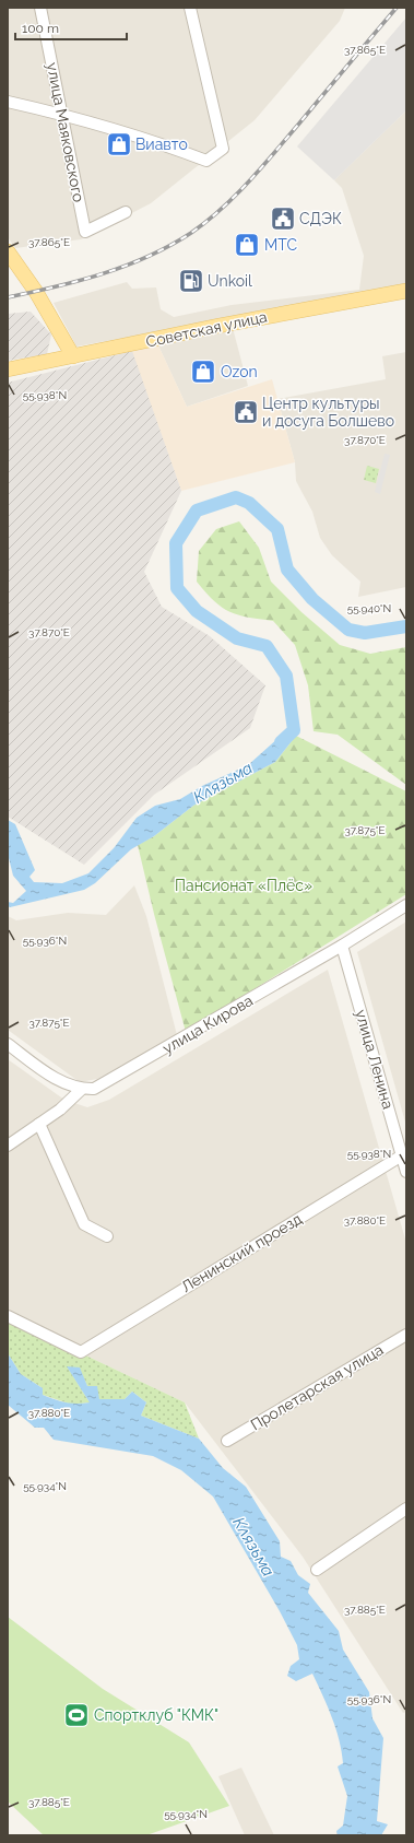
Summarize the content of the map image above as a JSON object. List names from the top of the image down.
{
  "streets": {
    "main road": ["Советская улица"],
    "street": [
      "улица Маяковского",
      "улица Кирова",
      "улица Ленина",
      "Ленинский проезд",
      "Пролетарская улица"
    ]
  },
  "crossings": [
    ["улица Кирова", "улица Ленина"],
    ["улица Ленина", "Ленинский проезд"]
  ],
  "water": ["Клязьма"],
  "parks": ["Пансионат «Плёс»"],
  "places": {
    "shop": ["Виавто", "МТС", "Ozon"],
    "public building": ["СДЭК", "Центр культуры и досуга Болшево"],
    "fuel station": ["Unkoil"],
    "sports": ["Спортклуб \"КМК\""]
  },
  "scale_bar": "100 m",
  "coordinates": [
    "37.865°E",
    "55.938°N",
    "37.870°E",
    "55.940°N",
    "37.875°E",
    "55.936°N",
    "37.880°E",
    "55.934°N",
    "37.885°E"
  ]
}
